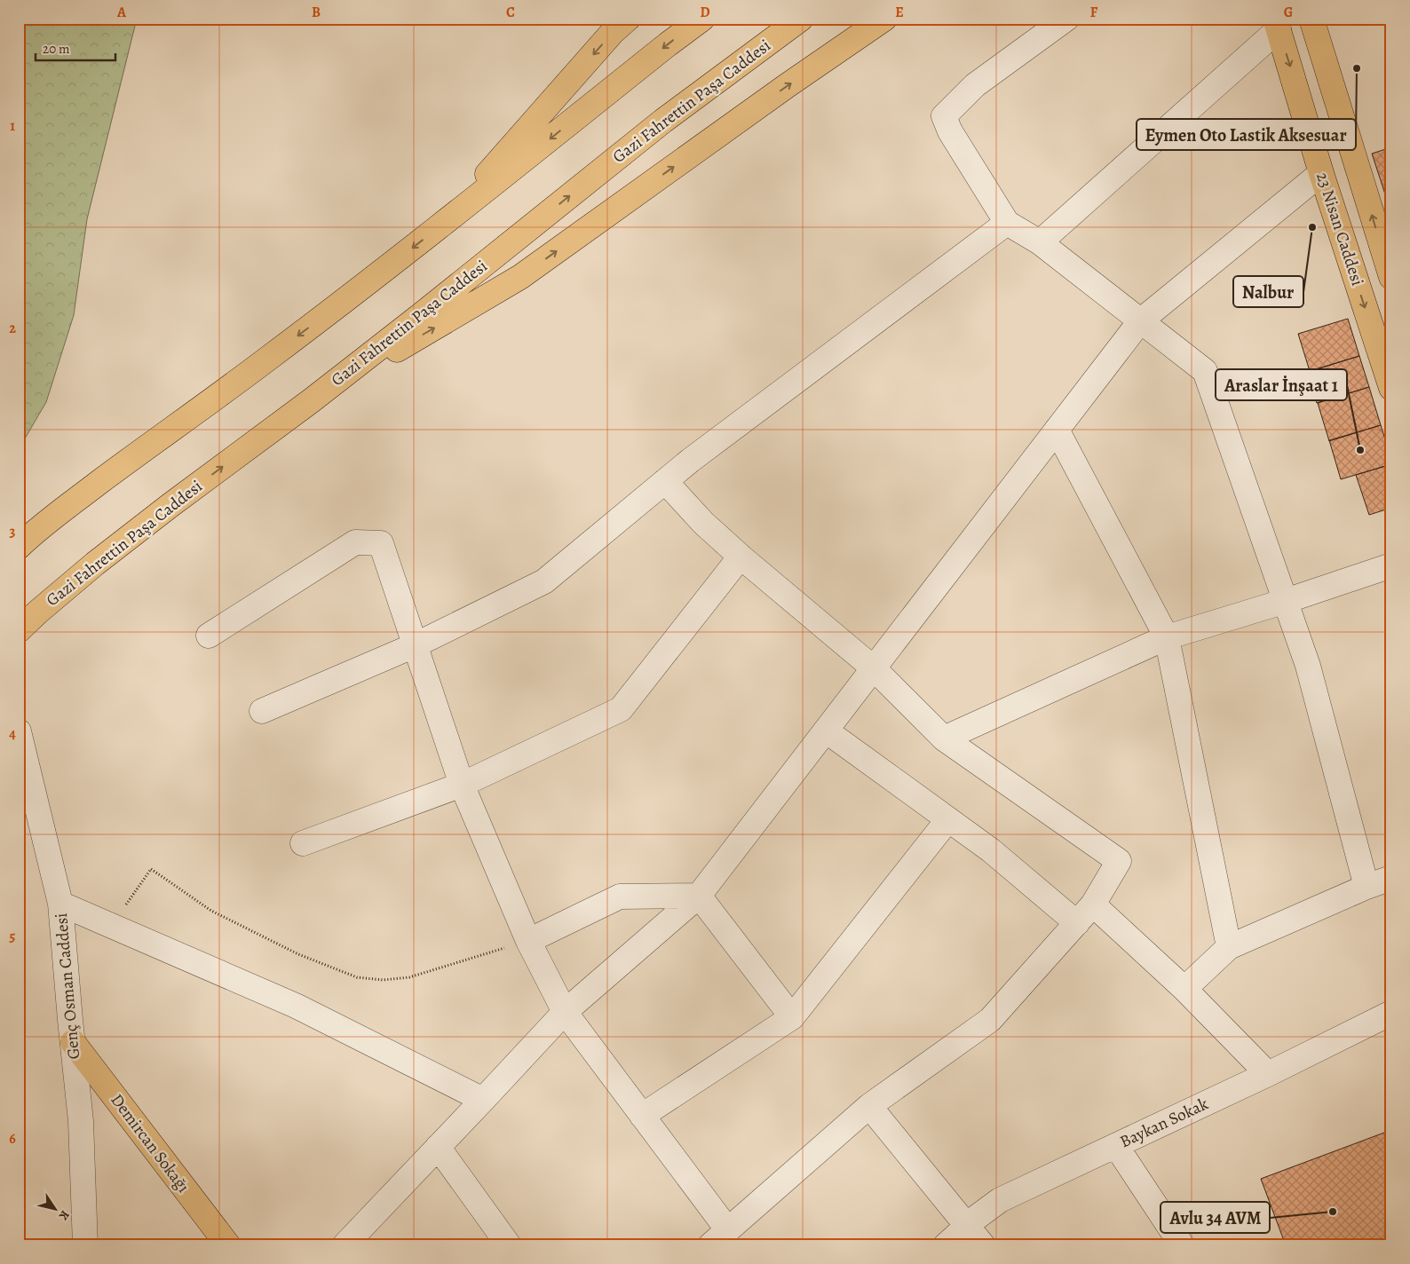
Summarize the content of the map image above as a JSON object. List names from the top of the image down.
{
  "streets": {
    "main road": ["Gazi Fahrettin Paşa Caddesi", "23 Nisan Caddesi", "Demircan Sokağı"],
    "street": ["Genç Osman Caddesi", "Baykan Sokak"]
  },
  "crossings": [
    ["Genç Osman Caddesi", "Demircan Sokağı"]
  ],
  "places": [
    "Eymen Oto Lastik Aksesuar",
    "Nalbur",
    "Araslar İnşaat 1",
    "Avlu 34 AVM"
  ],
  "scale_bar": "20 m",
  "north": "bottom right",
  "grid": {
    "columns": [
      "A",
      "B",
      "C",
      "D",
      "E",
      "F",
      "G"
    ],
    "rows": [
      "1",
      "2",
      "3",
      "4",
      "5",
      "6"
    ]
  }
}
